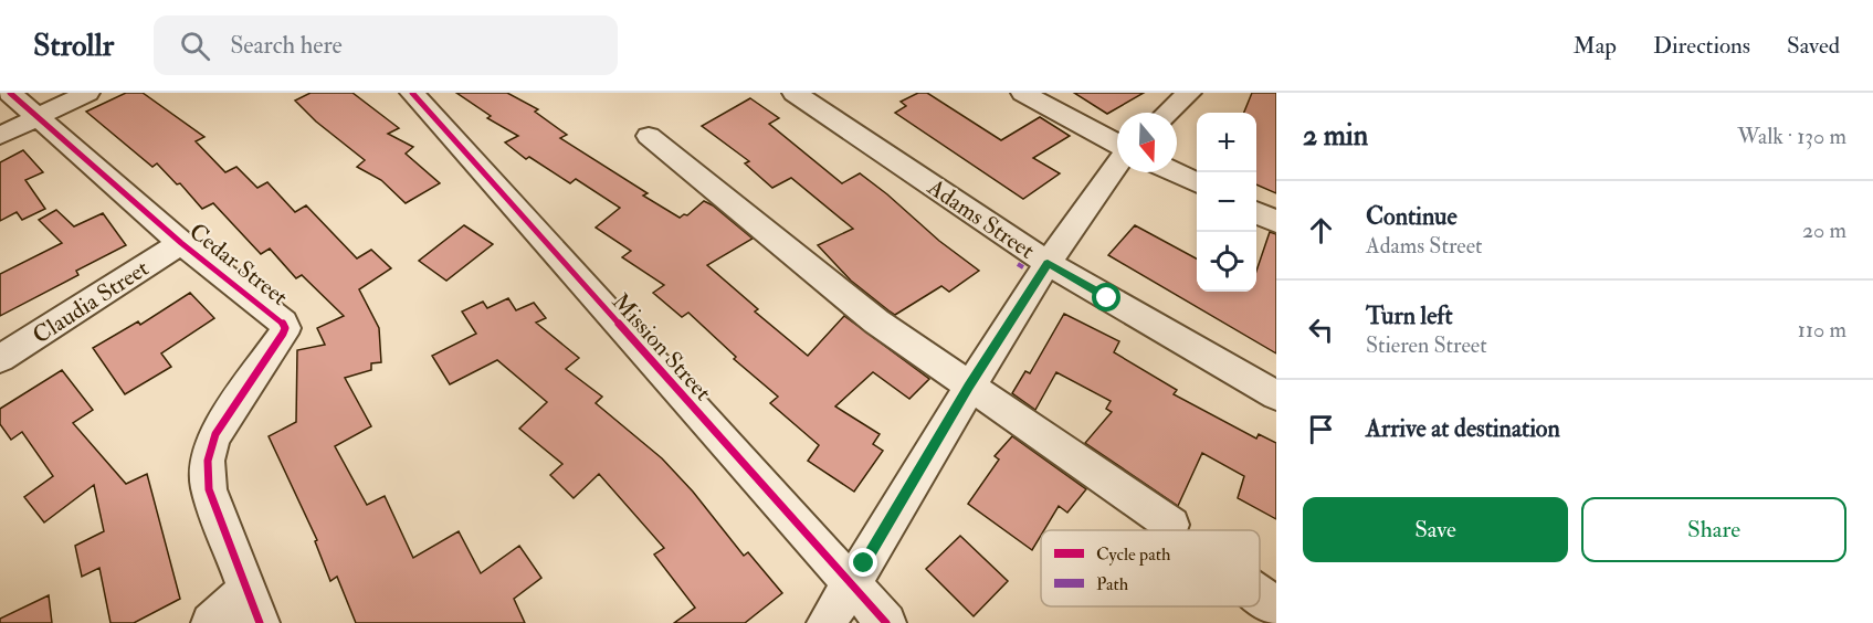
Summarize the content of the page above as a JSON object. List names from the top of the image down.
{
  "streets": {
    "street": [
      "Adams Street",
      "Cedar Street",
      "Claudia Street",
      "Mission Street"
    ]
  },
  "crossings": [
    ["Cedar Street", "Claudia Street"]
  ],
  "legend": ["Cycle path", "Path"],
  "north": "bottom",
  "page": {
    "header": "Strollr",
    "search": "Search here",
    "nav": ["Map", "Directions", "Saved"],
    "heading": ["2 min", "Walk · 130 m"],
    "map_buttons": ["+", "−"],
    "list": [
      ["Continue", "Adams Street", "20 m"],
      ["Turn left", "Stieren Street", "110 m"],
      "Arrive at destination"
    ],
    "buttons": ["Save", "Share"]
  }
}
